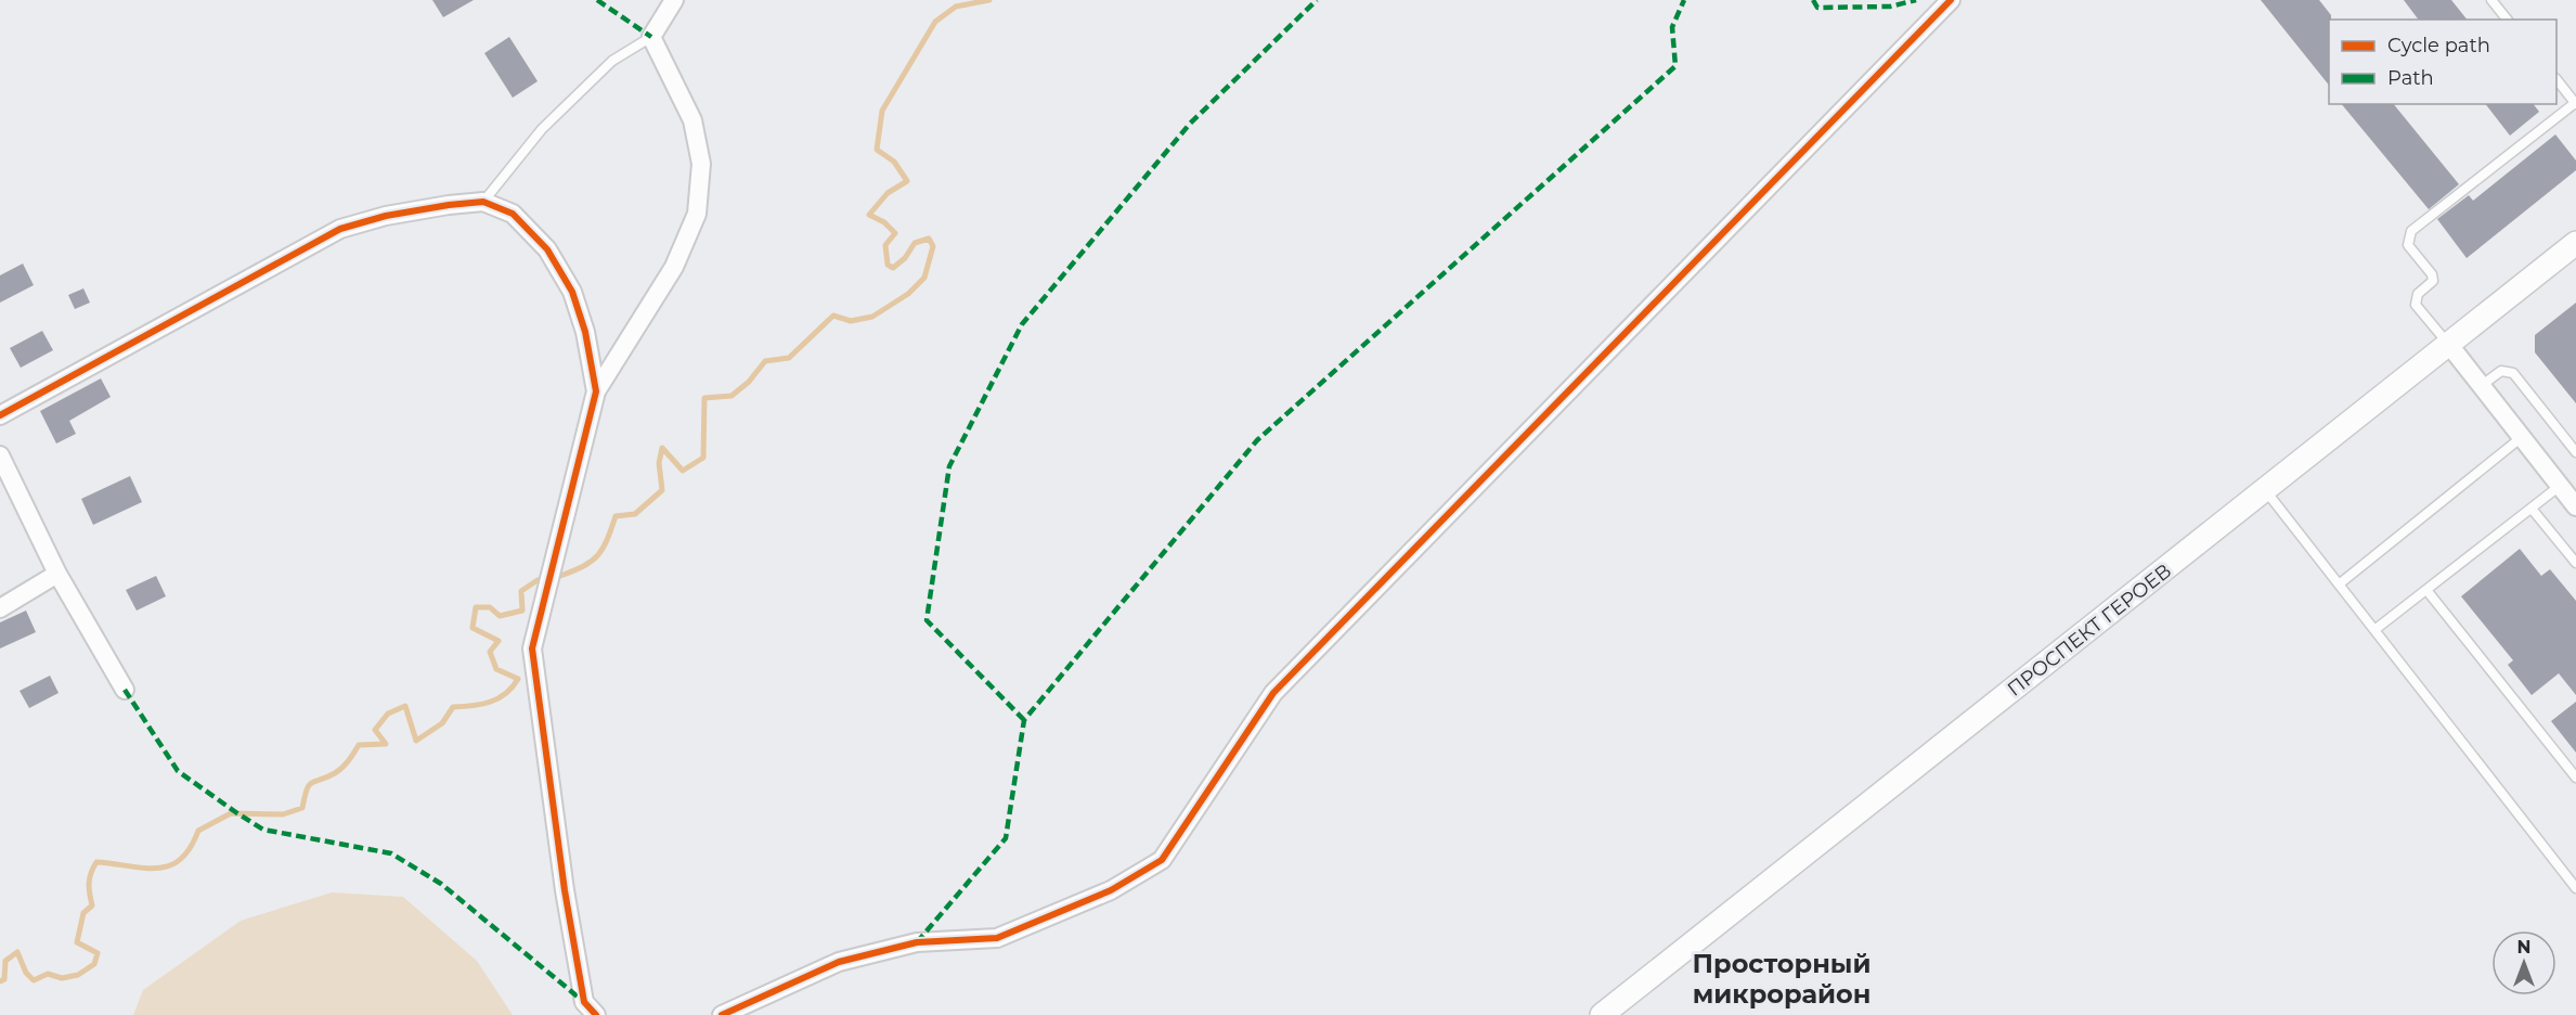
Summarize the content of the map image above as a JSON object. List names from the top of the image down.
{
  "streets": {
    "street": ["ПРОСПЕКТ ГЕРОЕВ"]
  },
  "districts": ["Просторный микрорайон"],
  "legend": ["Cycle path", "Path"],
  "north": "top"
}
